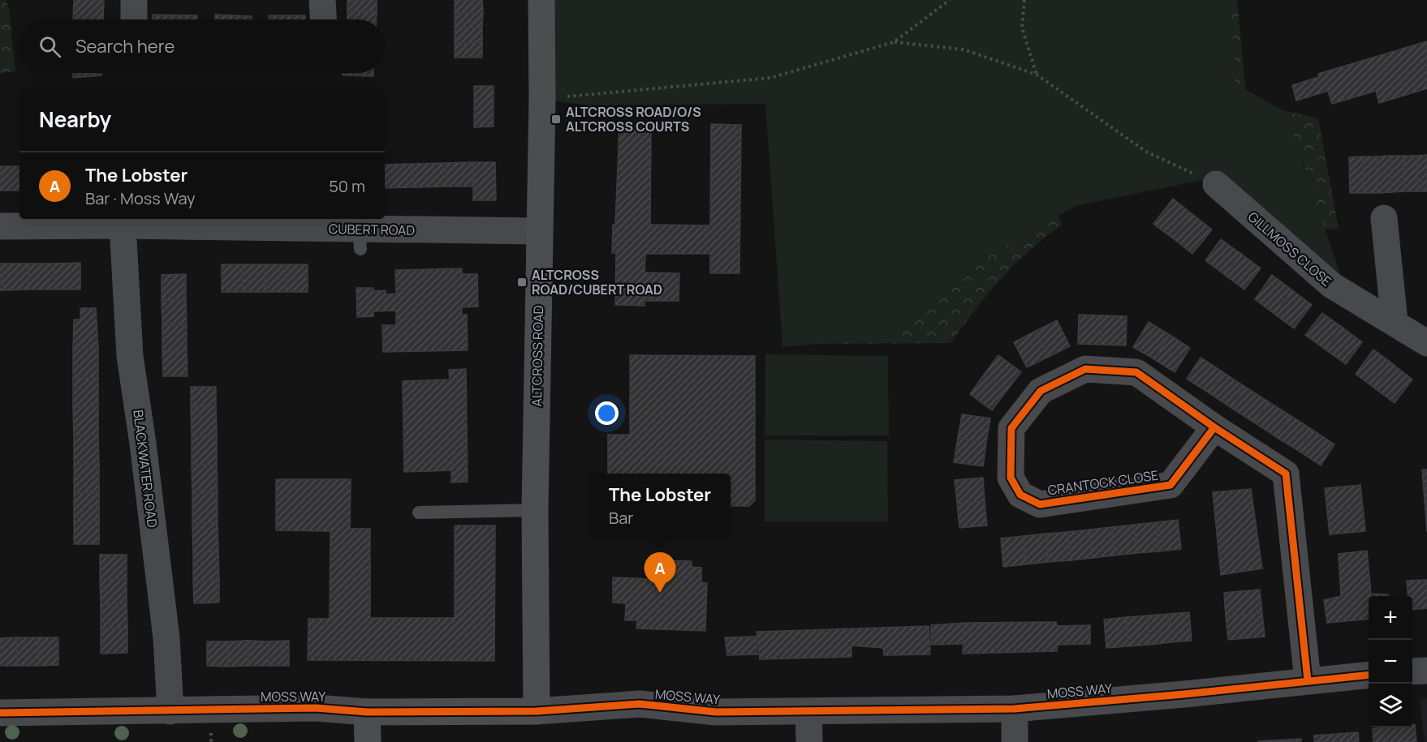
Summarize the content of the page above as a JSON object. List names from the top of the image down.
{
  "streets": {
    "street": [
      "CUBERT ROAD",
      "GILLMOSS CLOSE",
      "ALTCROSS ROAD",
      "BLACKWATER ROAD",
      "CRANTOCK CLOSE",
      "MOSS WAY"
    ]
  },
  "crossings": [
    ["CUBERT ROAD", "ALTCROSS ROAD"],
    ["CUBERT ROAD", "BLACKWATER ROAD"],
    ["ALTCROSS ROAD", "MOSS WAY"],
    ["BLACKWATER ROAD", "MOSS WAY"],
    ["CRANTOCK CLOSE", "MOSS WAY"]
  ],
  "places": {
    "transit": ["ALTCROSS ROAD/O/S ALTCROSS COURTS", "ALTCROSS ROAD/CUBERT ROAD"]
  },
  "page": {
    "search": "Search here",
    "heading": "Nearby",
    "list": [
      {
        "mark": "A",
        "name": "The Lobster",
        "note": "Bar · Moss Way",
        "value": "50 m"
      }
    ],
    "popup": ["The Lobster", "Bar"],
    "pins": "A",
    "map_buttons": ["+", "−"]
  }
}
